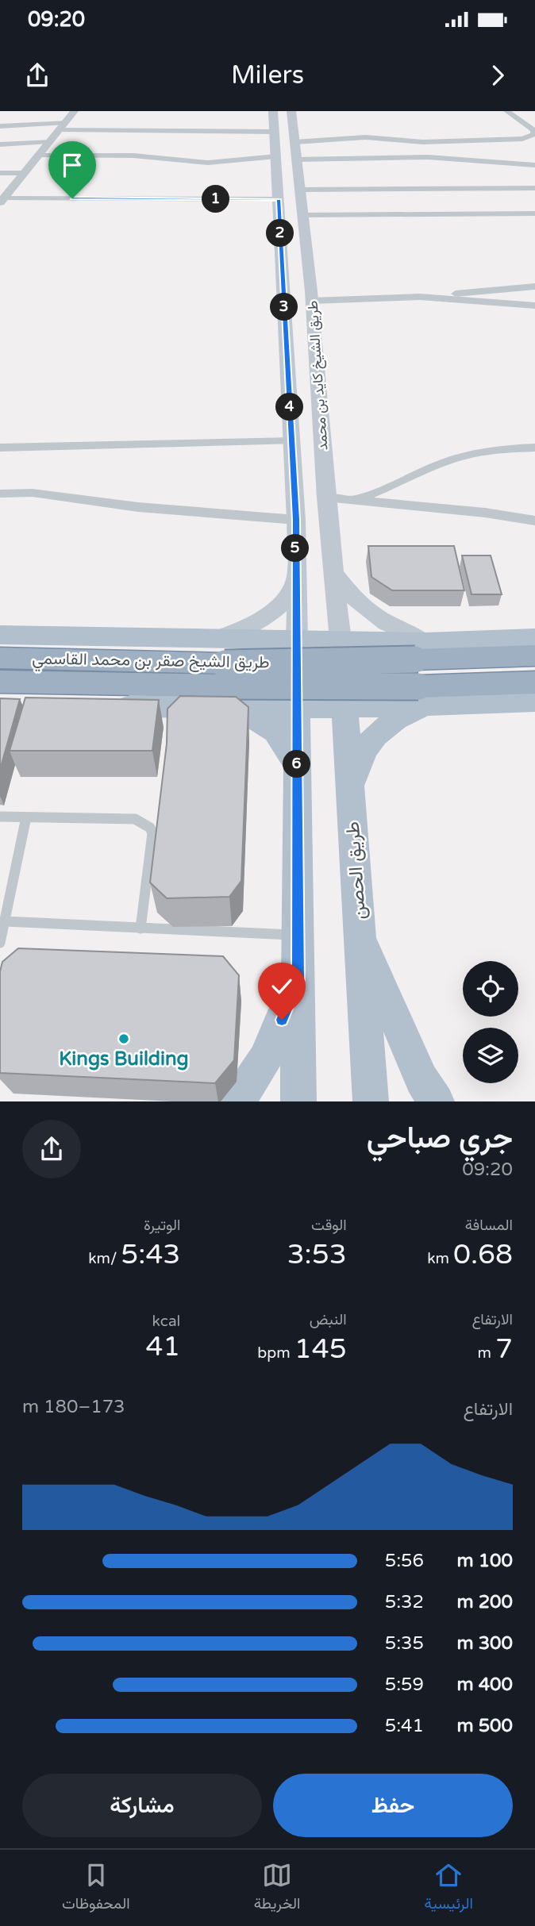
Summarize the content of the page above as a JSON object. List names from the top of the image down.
{
  "streets": {
    "highway": ["طريق الشيخ صقر بن محمد القاسمي"],
    "main road": ["طريق الشيخ كايد بن محمد", "طريق الحصن"]
  },
  "crossings": [
    ["طريق الشيخ كايد بن محمد", "طريق الحصن"]
  ],
  "places": ["Kings Building"],
  "page": {
    "status": "09:20",
    "header": "Milers",
    "pins": [
      "1",
      "2",
      "3",
      "4",
      "5",
      "6"
    ],
    "heading": ["جري صباحي", "09:20"],
    "stats": [
      ["المسافة", "0.68 km"],
      ["الوقت", "3:53"],
      ["الوتيرة", "5:43 /km"],
      ["الارتفاع", "7 m"],
      ["النبض", "145 bpm"],
      ["kcal", "41"]
    ],
    "chart": ["الارتفاع", "173–180 m"],
    "list": [
      {
        "name": "100 m",
        "note": "5:56"
      },
      {
        "name": "200 m",
        "note": "5:32"
      },
      {
        "name": "300 m",
        "note": "5:35"
      },
      {
        "name": "400 m",
        "note": "5:59"
      },
      {
        "name": "500 m",
        "note": "5:41"
      }
    ],
    "buttons": ["حفظ", "مشاركة"],
    "tabs": ["الرئيسية", "الخريطة", "المحفوظات"]
  }
}
